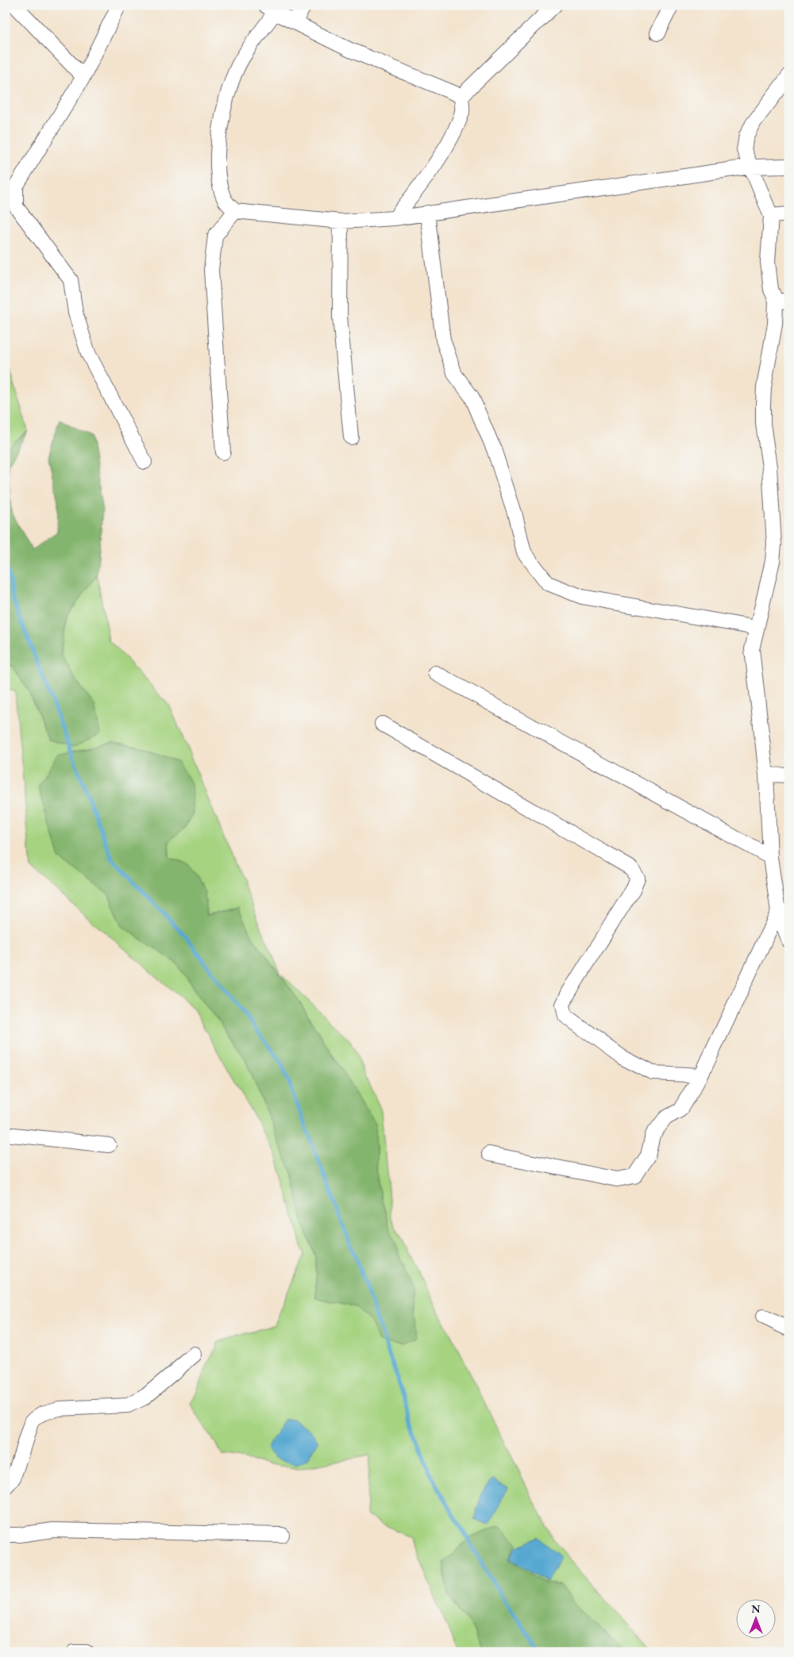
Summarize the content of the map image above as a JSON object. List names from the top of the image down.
{
  "north": "top"
}
